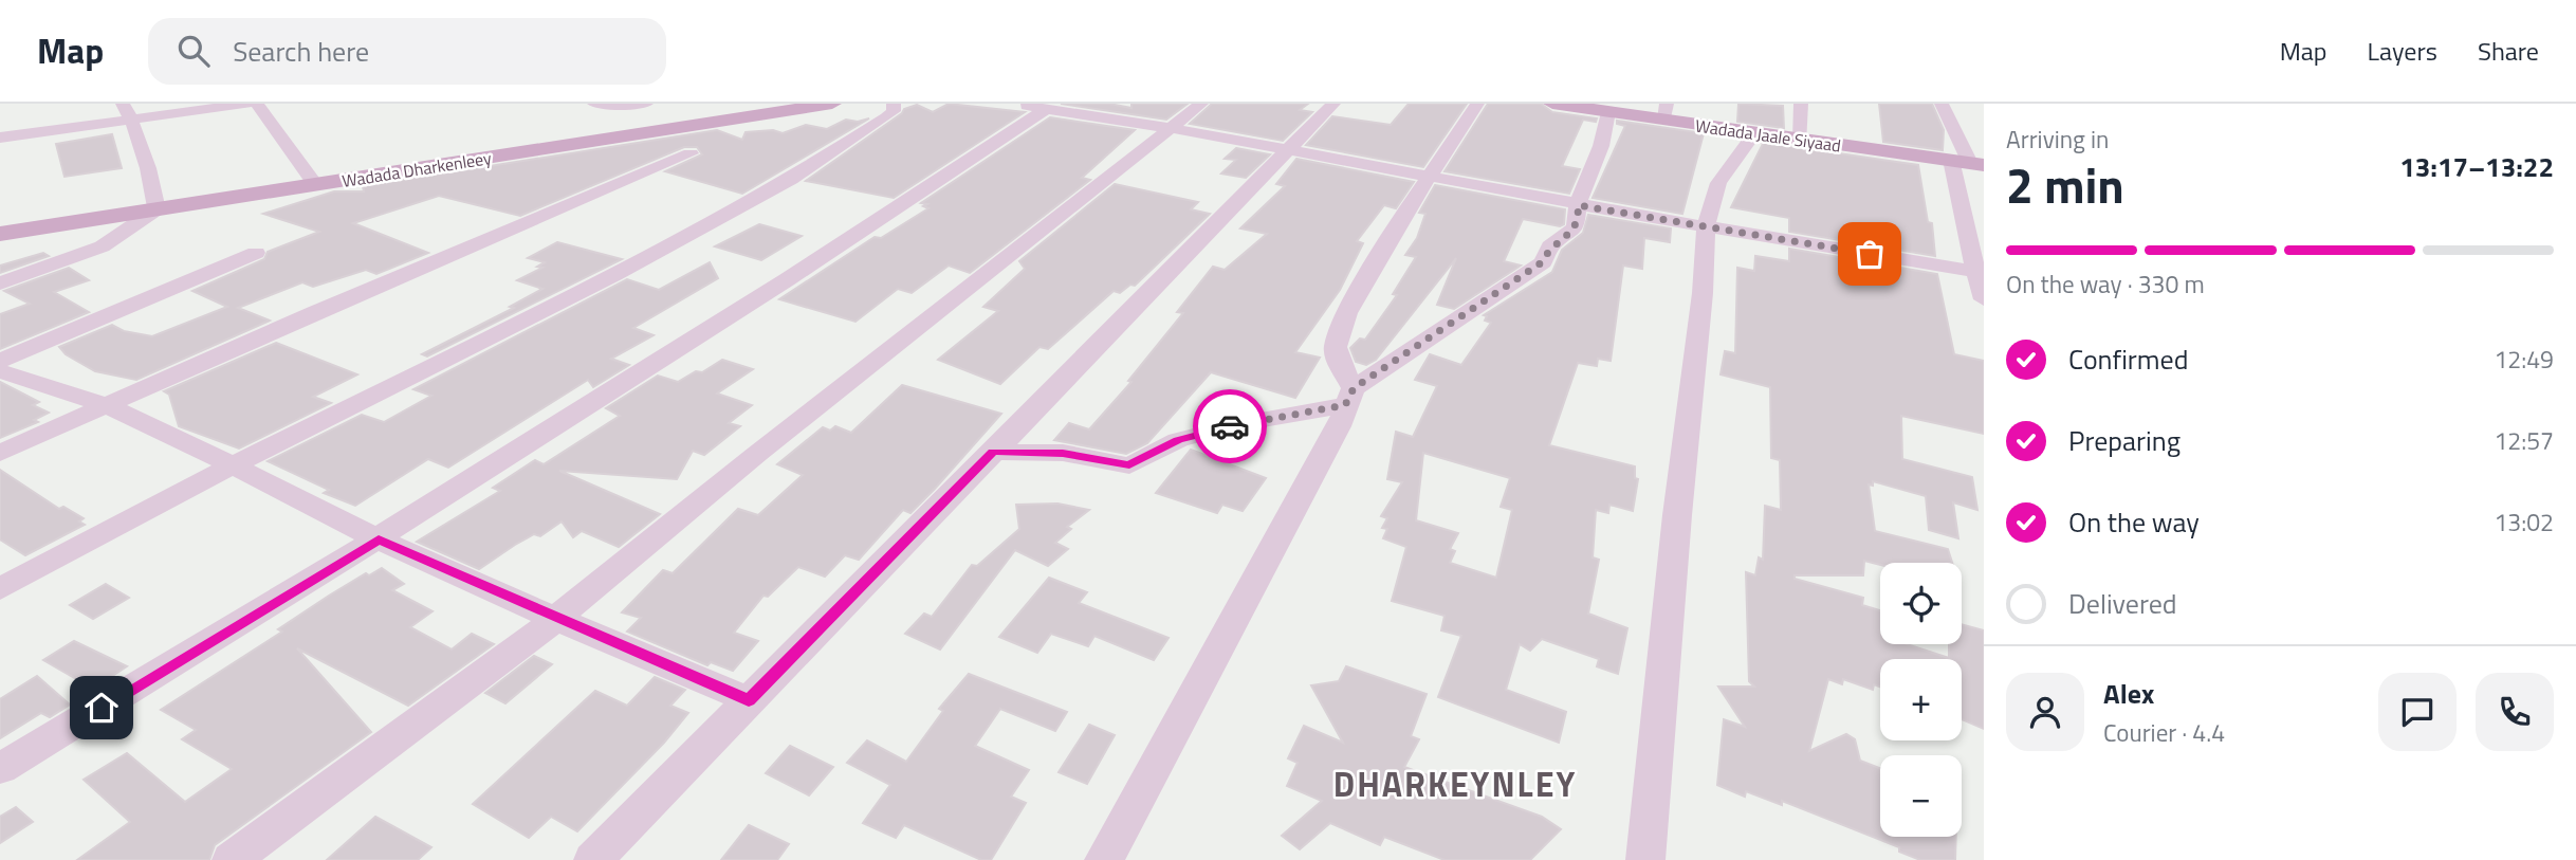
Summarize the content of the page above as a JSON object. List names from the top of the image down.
{
  "streets": {
    "main road": ["Wadada Jaale Siyaad", "Wadada Dharkenleey"]
  },
  "districts": ["DHARKEYNLEY"],
  "page": {
    "header": "Map",
    "search": "Search here",
    "nav": ["Map", "Layers", "Share"],
    "heading": ["2 min", "Arriving in", "13:17–13:22"],
    "panel": ["Alex", "Courier · 4.4"],
    "bar": "On the way · 330 m",
    "list": [
      ["Confirmed", "12:49"],
      ["Preparing", "12:57"],
      ["On the way", "13:02"],
      "Delivered"
    ],
    "map_buttons": ["+", "−"]
  }
}
